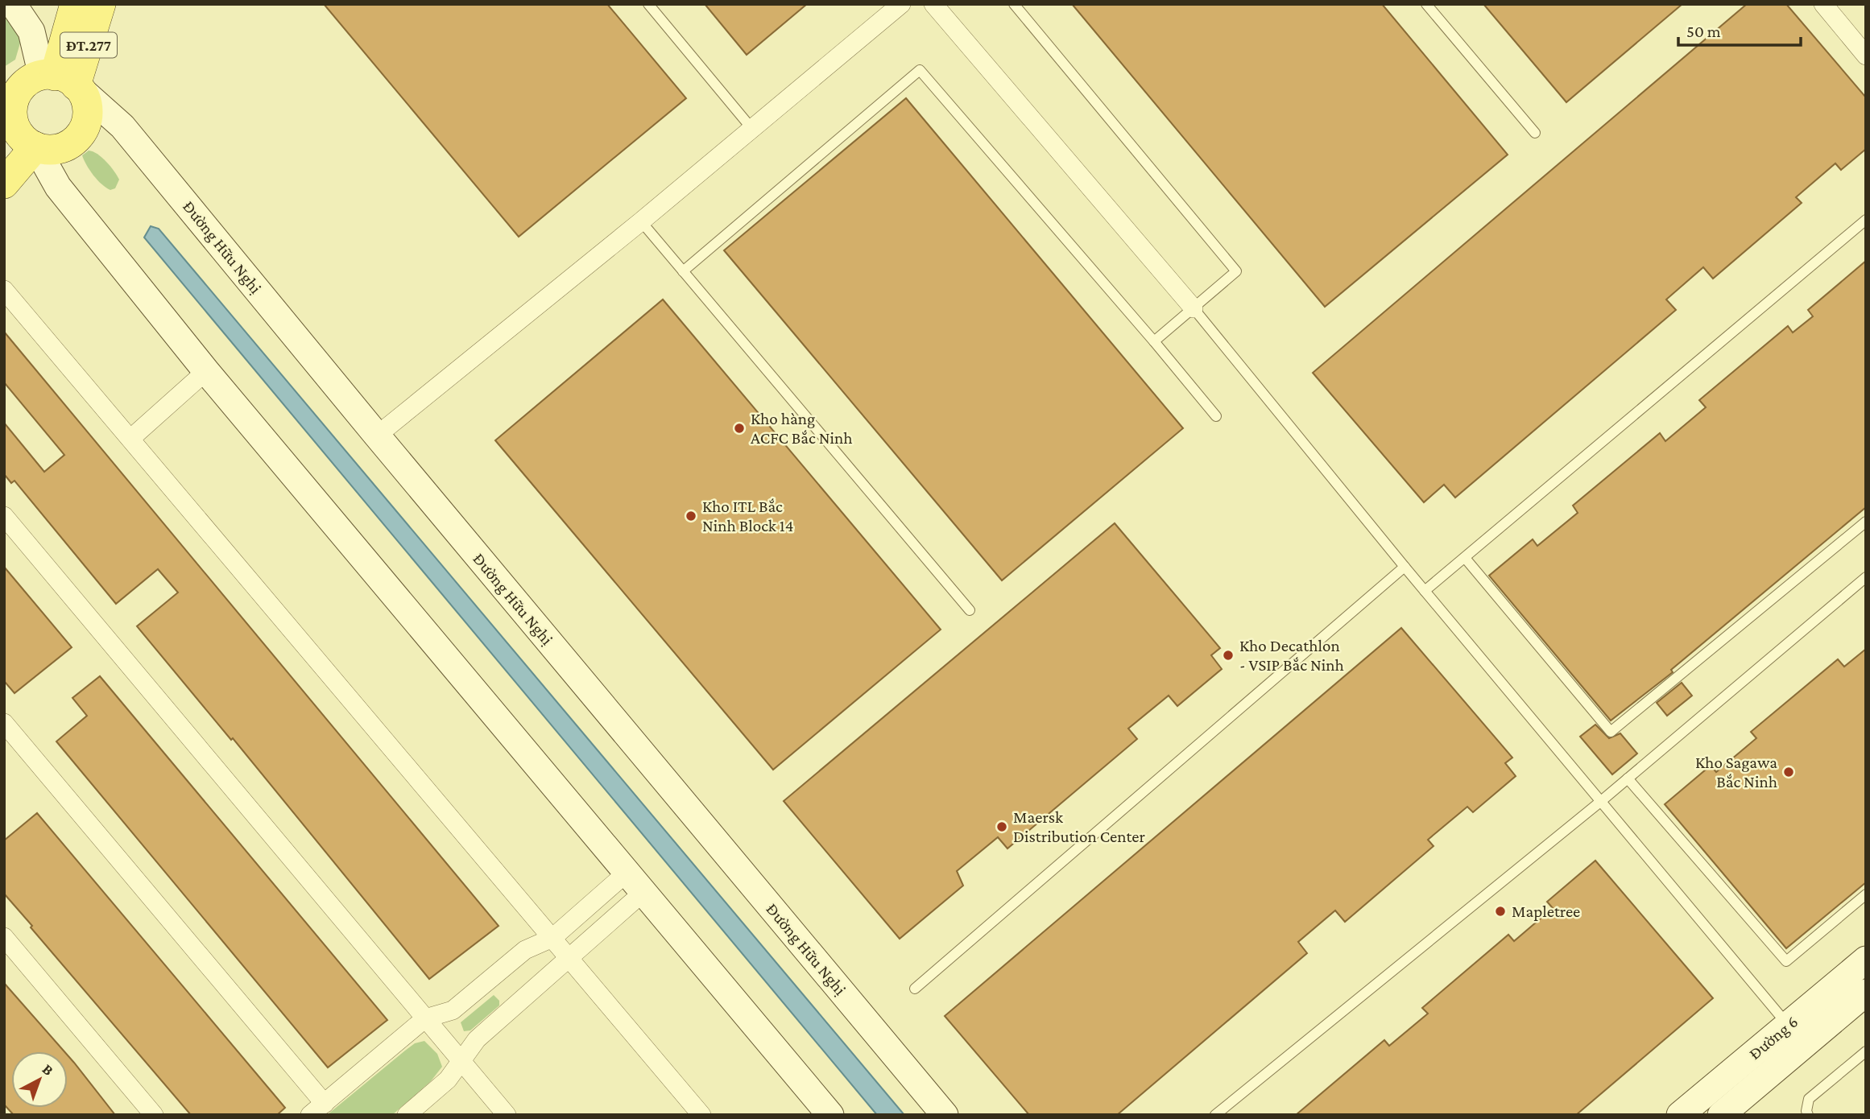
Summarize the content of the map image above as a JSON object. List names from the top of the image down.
{
  "streets": {
    "main road": ["ĐT.277", "Đường Hữu Nghị", "Đường 6"]
  },
  "crossings": [
    ["ĐT.277", "Đường Hữu Nghị"]
  ],
  "places": [
    "Kho hàng ACFC Bắc Ninh",
    "Kho ITL Bắc Ninh Block 14",
    "Kho Decathlon - VSIP Bắc Ninh",
    "Kho Sagawa Bắc Ninh",
    "Maersk Distribution Center",
    "Mapletree"
  ],
  "scale_bar": "50 m",
  "north": "top right"
}
